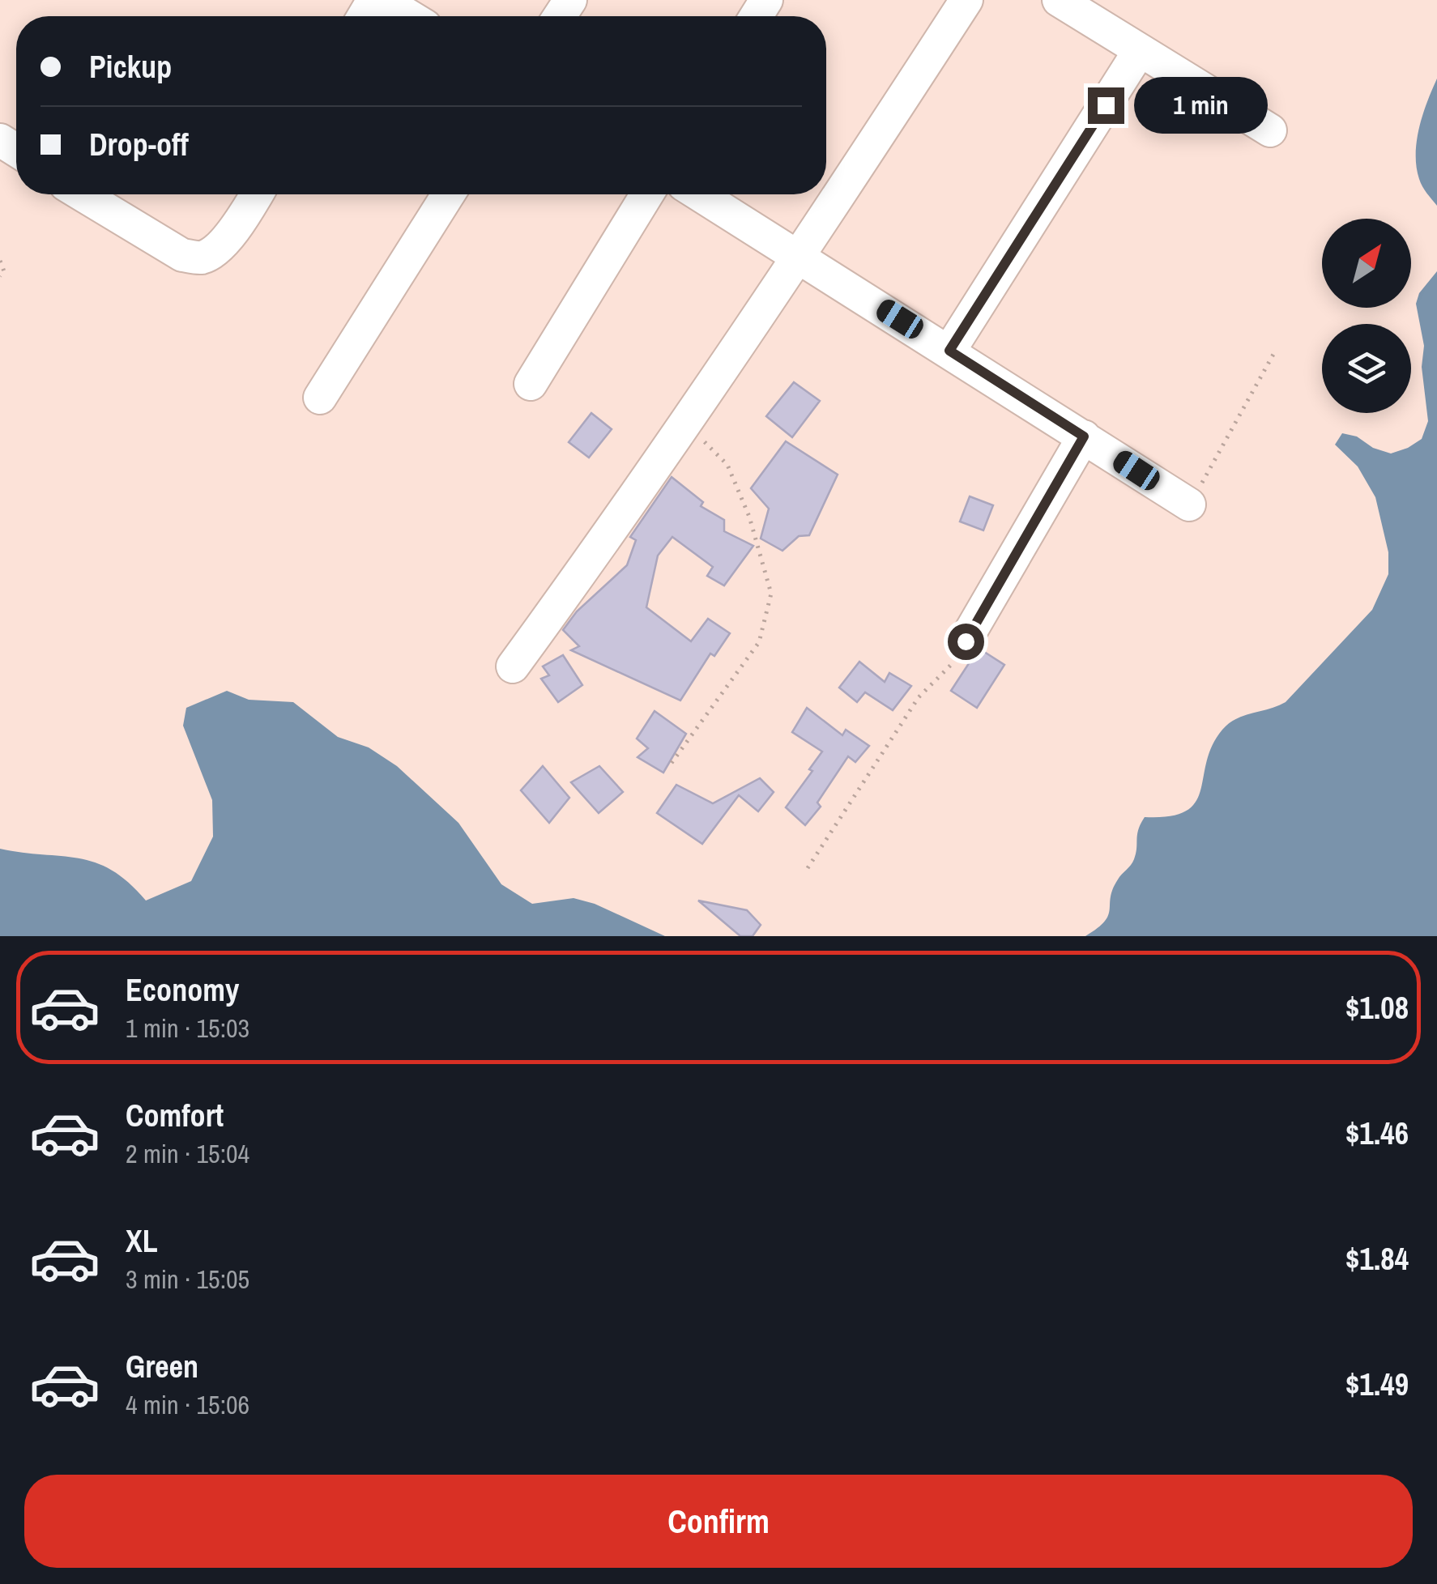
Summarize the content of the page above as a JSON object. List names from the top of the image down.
{
  "north": "top right",
  "page": {
    "banner": ["Pickup", "Drop-off"],
    "bubble": "1 min",
    "list": [
      {
        "name": "Economy",
        "note": "1 min · 15:03",
        "value": "$1.08"
      },
      {
        "name": "Comfort",
        "note": "2 min · 15:04",
        "value": "$1.46"
      },
      {
        "name": "XL",
        "note": "3 min · 15:05",
        "value": "$1.84"
      },
      {
        "name": "Green",
        "note": "4 min · 15:06",
        "value": "$1.49"
      }
    ],
    "buttons": "Confirm"
  }
}
